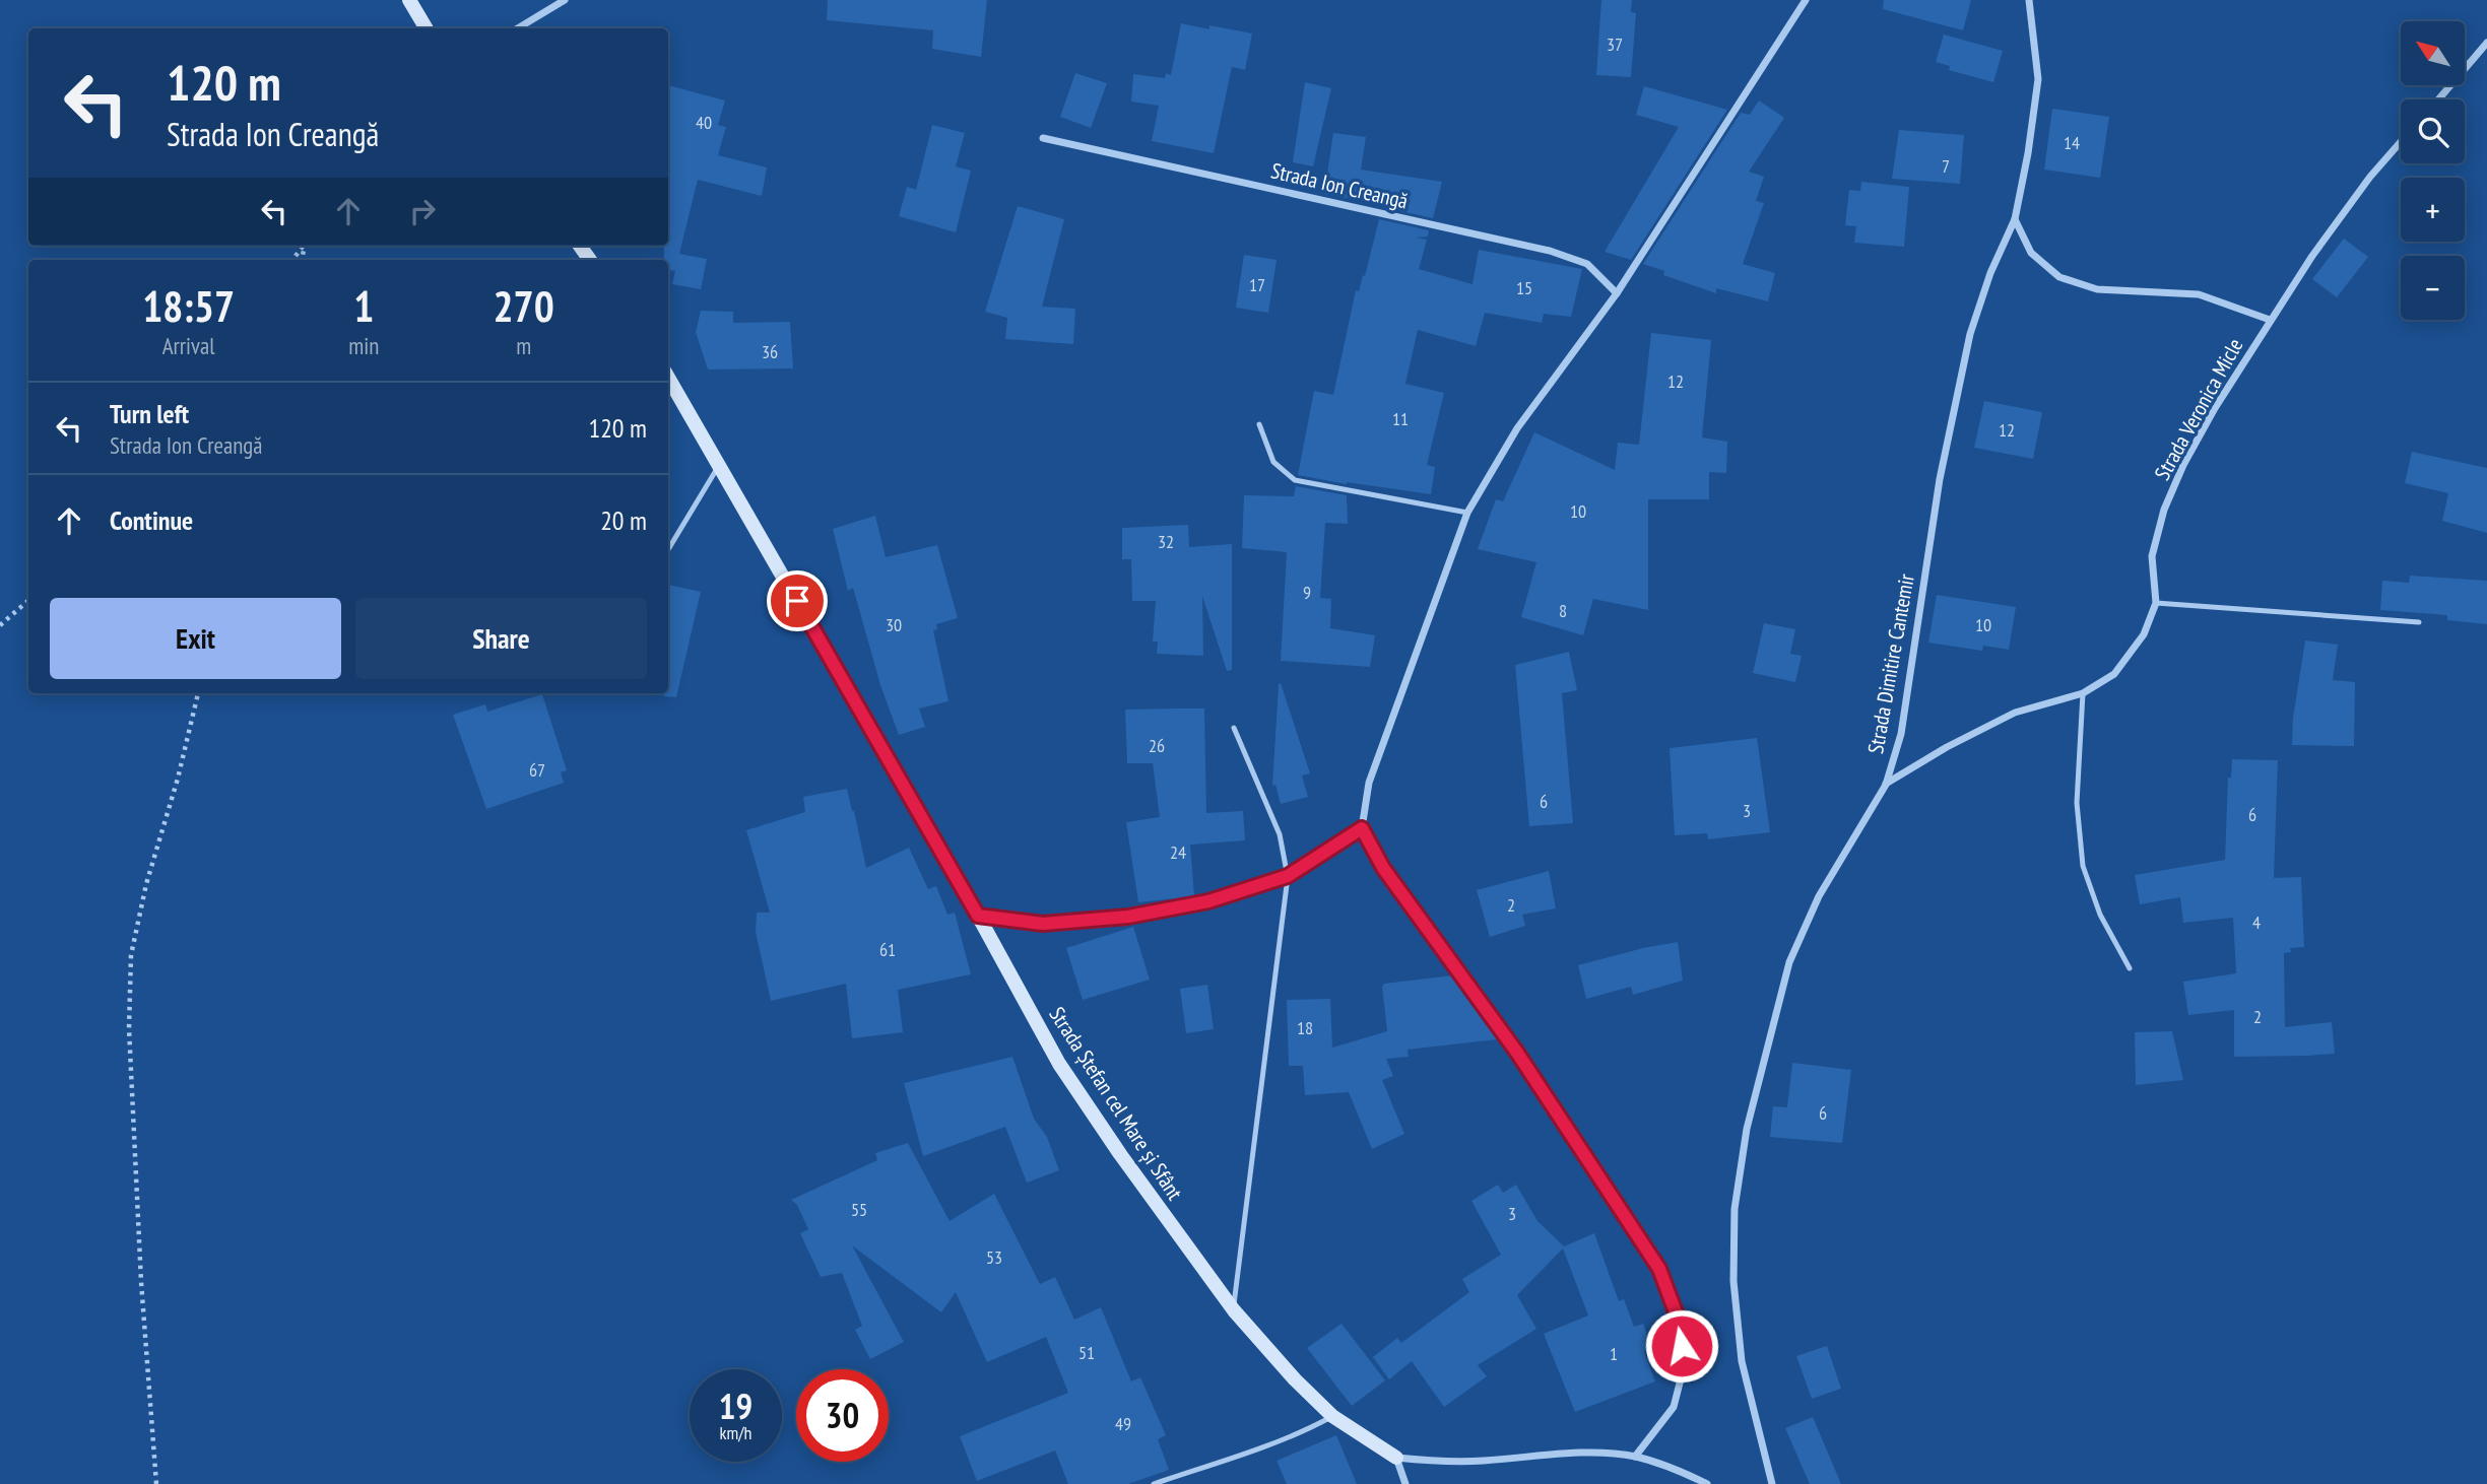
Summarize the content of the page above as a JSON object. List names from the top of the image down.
{
  "streets": {
    "street": [
      "Strada Ion Creangă",
      "Strada Veronica Micle",
      "Strada Dimitire Cantemir",
      "Strada Ștefan cel Mare și Sfânt"
    ]
  },
  "crossings": [
    ["Strada Veronica Micle", "Strada Dimitire Cantemir"]
  ],
  "house_numbers": [
    "37",
    "40",
    "14",
    "7",
    "17",
    "15",
    "36",
    "12",
    "11",
    "12",
    "10",
    "32",
    "9",
    "8",
    "30",
    "10",
    "26",
    "67",
    "6",
    "3",
    "6",
    "24",
    "2",
    "4",
    "61",
    "2",
    "18",
    "6",
    "55",
    "3",
    "53",
    "51",
    "1",
    "49"
  ],
  "north": "top left",
  "page": {
    "map_buttons": ["+", "−"],
    "turn": ["120 m", "Strada Ion Creangă"],
    "eta": [
      "18:57",
      "Arrival",
      "1",
      "min",
      "270",
      "m"
    ],
    "list": [
      {
        "name": "Turn left",
        "note": "Strada Ion Creangă",
        "value": "120 m"
      },
      {
        "name": "Continue",
        "value": "20 m"
      }
    ],
    "buttons": ["Exit", "Share"],
    "speed": "19 km/h",
    "limit": "30"
  }
}
